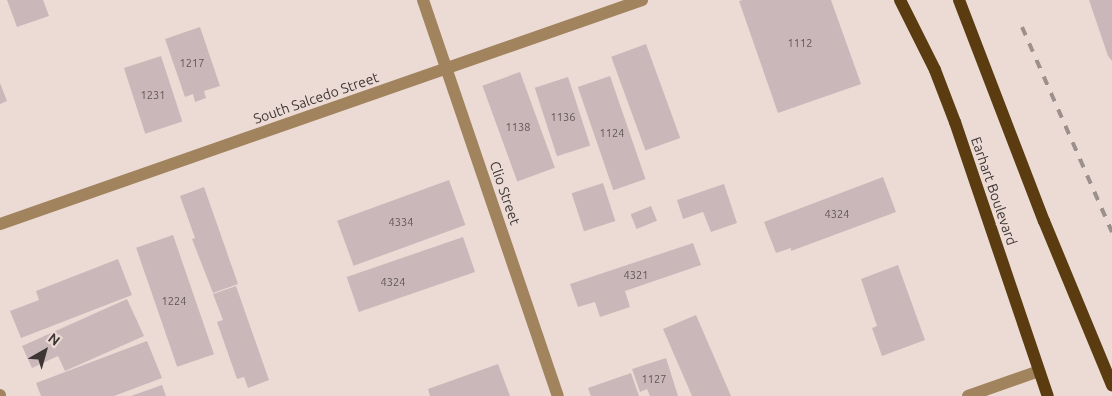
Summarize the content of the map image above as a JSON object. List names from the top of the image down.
{
  "streets": {
    "main road": ["Earhart Boulevard"],
    "street": ["South Salcedo Street", "Clio Street"]
  },
  "crossings": [
    ["South Salcedo Street", "Clio Street"]
  ],
  "house_numbers": [
    "1112",
    "1217",
    "1231",
    "1136",
    "1138",
    "1124",
    "4324",
    "4334",
    "4321",
    "4324",
    "1224",
    "1127"
  ],
  "north": "top right"
}
